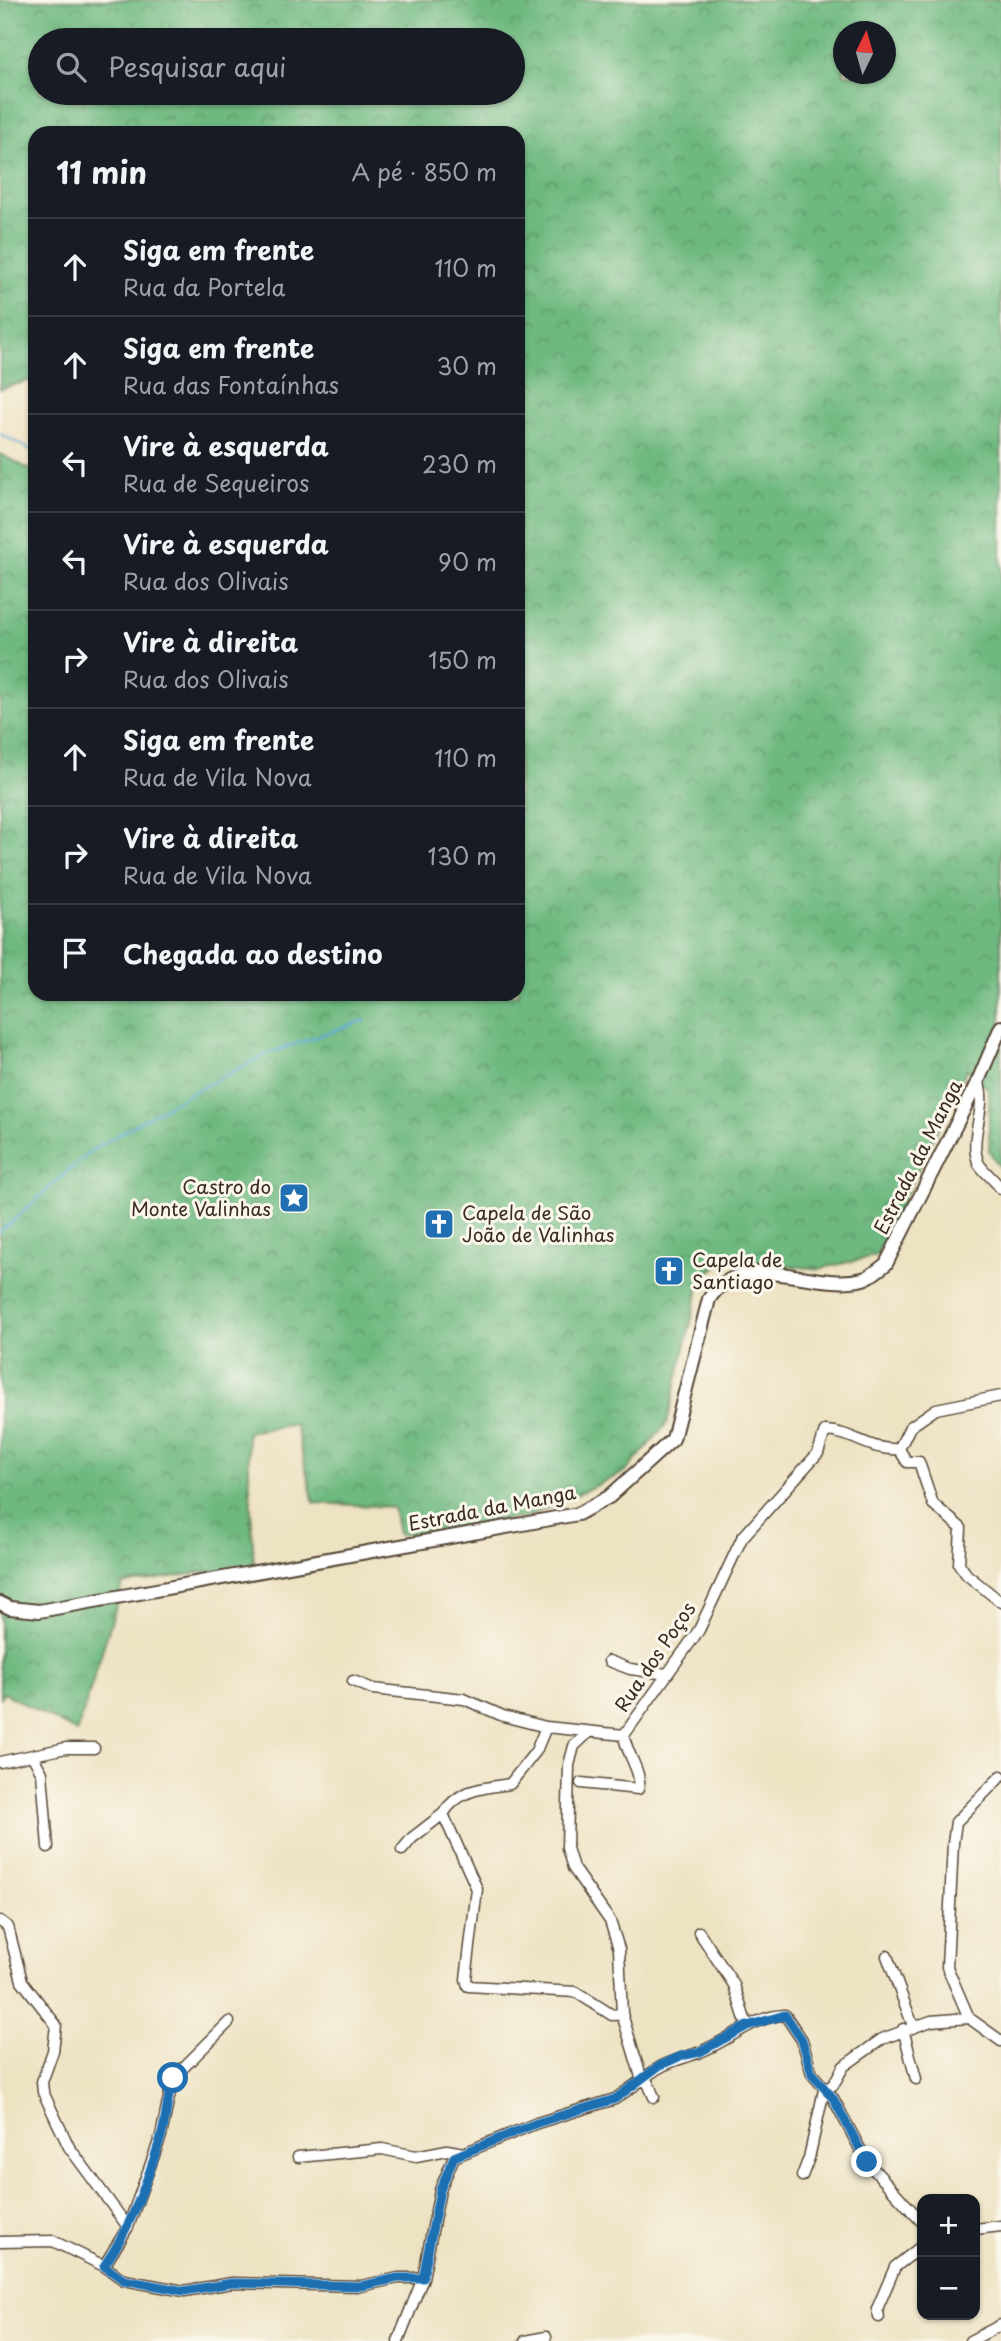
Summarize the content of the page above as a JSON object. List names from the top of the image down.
{
  "streets": {
    "street": ["Estrada da Manga", "Rua dos Poços"]
  },
  "places": {
    "place": ["Castro do Monte Valinhas"],
    "church": ["Capela de São João de Valinhas", "Capela de Santiago"]
  },
  "north": "top",
  "page": {
    "search": "Pesquisar aqui",
    "heading": ["11 min", "A pé · 850 m"],
    "list": [
      ["Siga em frente", "Rua da Portela", "110 m"],
      ["Siga em frente", "Rua das Fontaínhas", "30 m"],
      ["Vire à esquerda", "Rua de Sequeiros", "230 m"],
      ["Vire à esquerda", "Rua dos Olivais", "90 m"],
      ["Vire à direita", "Rua dos Olivais", "150 m"],
      ["Siga em frente", "Rua de Vila Nova", "110 m"],
      ["Vire à direita", "Rua de Vila Nova", "130 m"],
      "Chegada ao destino"
    ],
    "map_buttons": ["+", "−"]
  }
}
